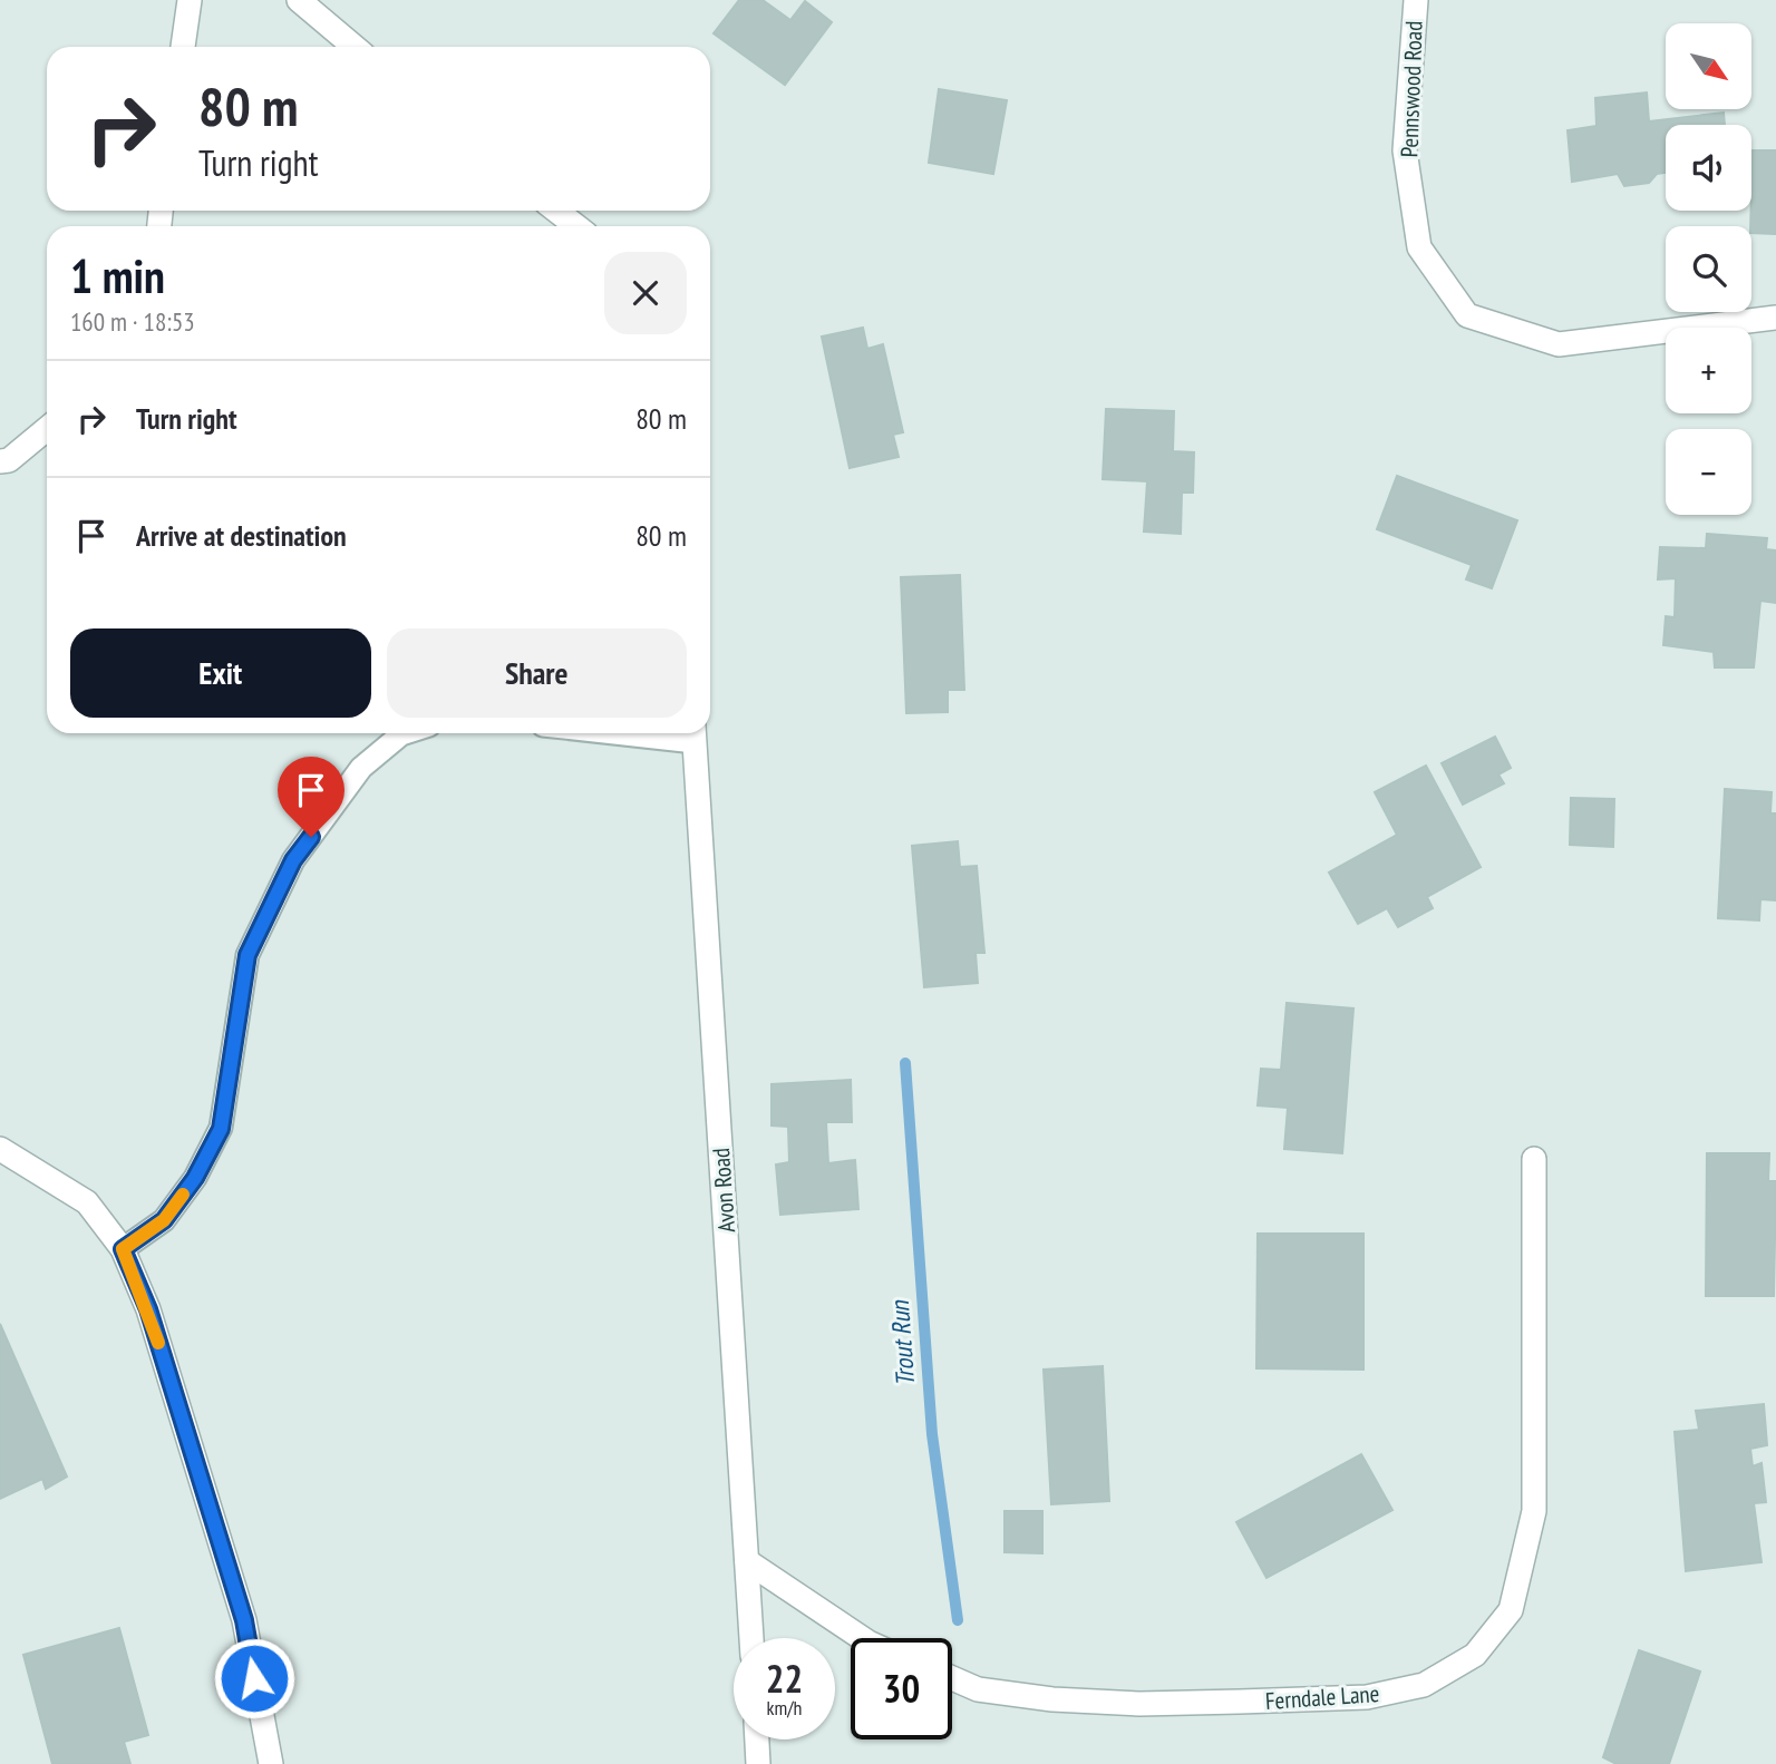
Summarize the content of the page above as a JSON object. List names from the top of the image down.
{
  "streets": {
    "street": ["Pennswood Road", "Avon Road", "Ferndale Lane"]
  },
  "water": ["Trout Run"],
  "north": "bottom right",
  "page": {
    "map_buttons": ["+", "−"],
    "turn": ["80 m", "Turn right"],
    "heading": ["1 min", "160 m · 18:53"],
    "list": [
      {
        "name": "Turn right",
        "value": "80 m"
      },
      {
        "name": "Arrive at destination",
        "value": "80 m"
      }
    ],
    "buttons": ["Exit", "Share"],
    "speed": "22 km/h",
    "limit": "30"
  }
}
